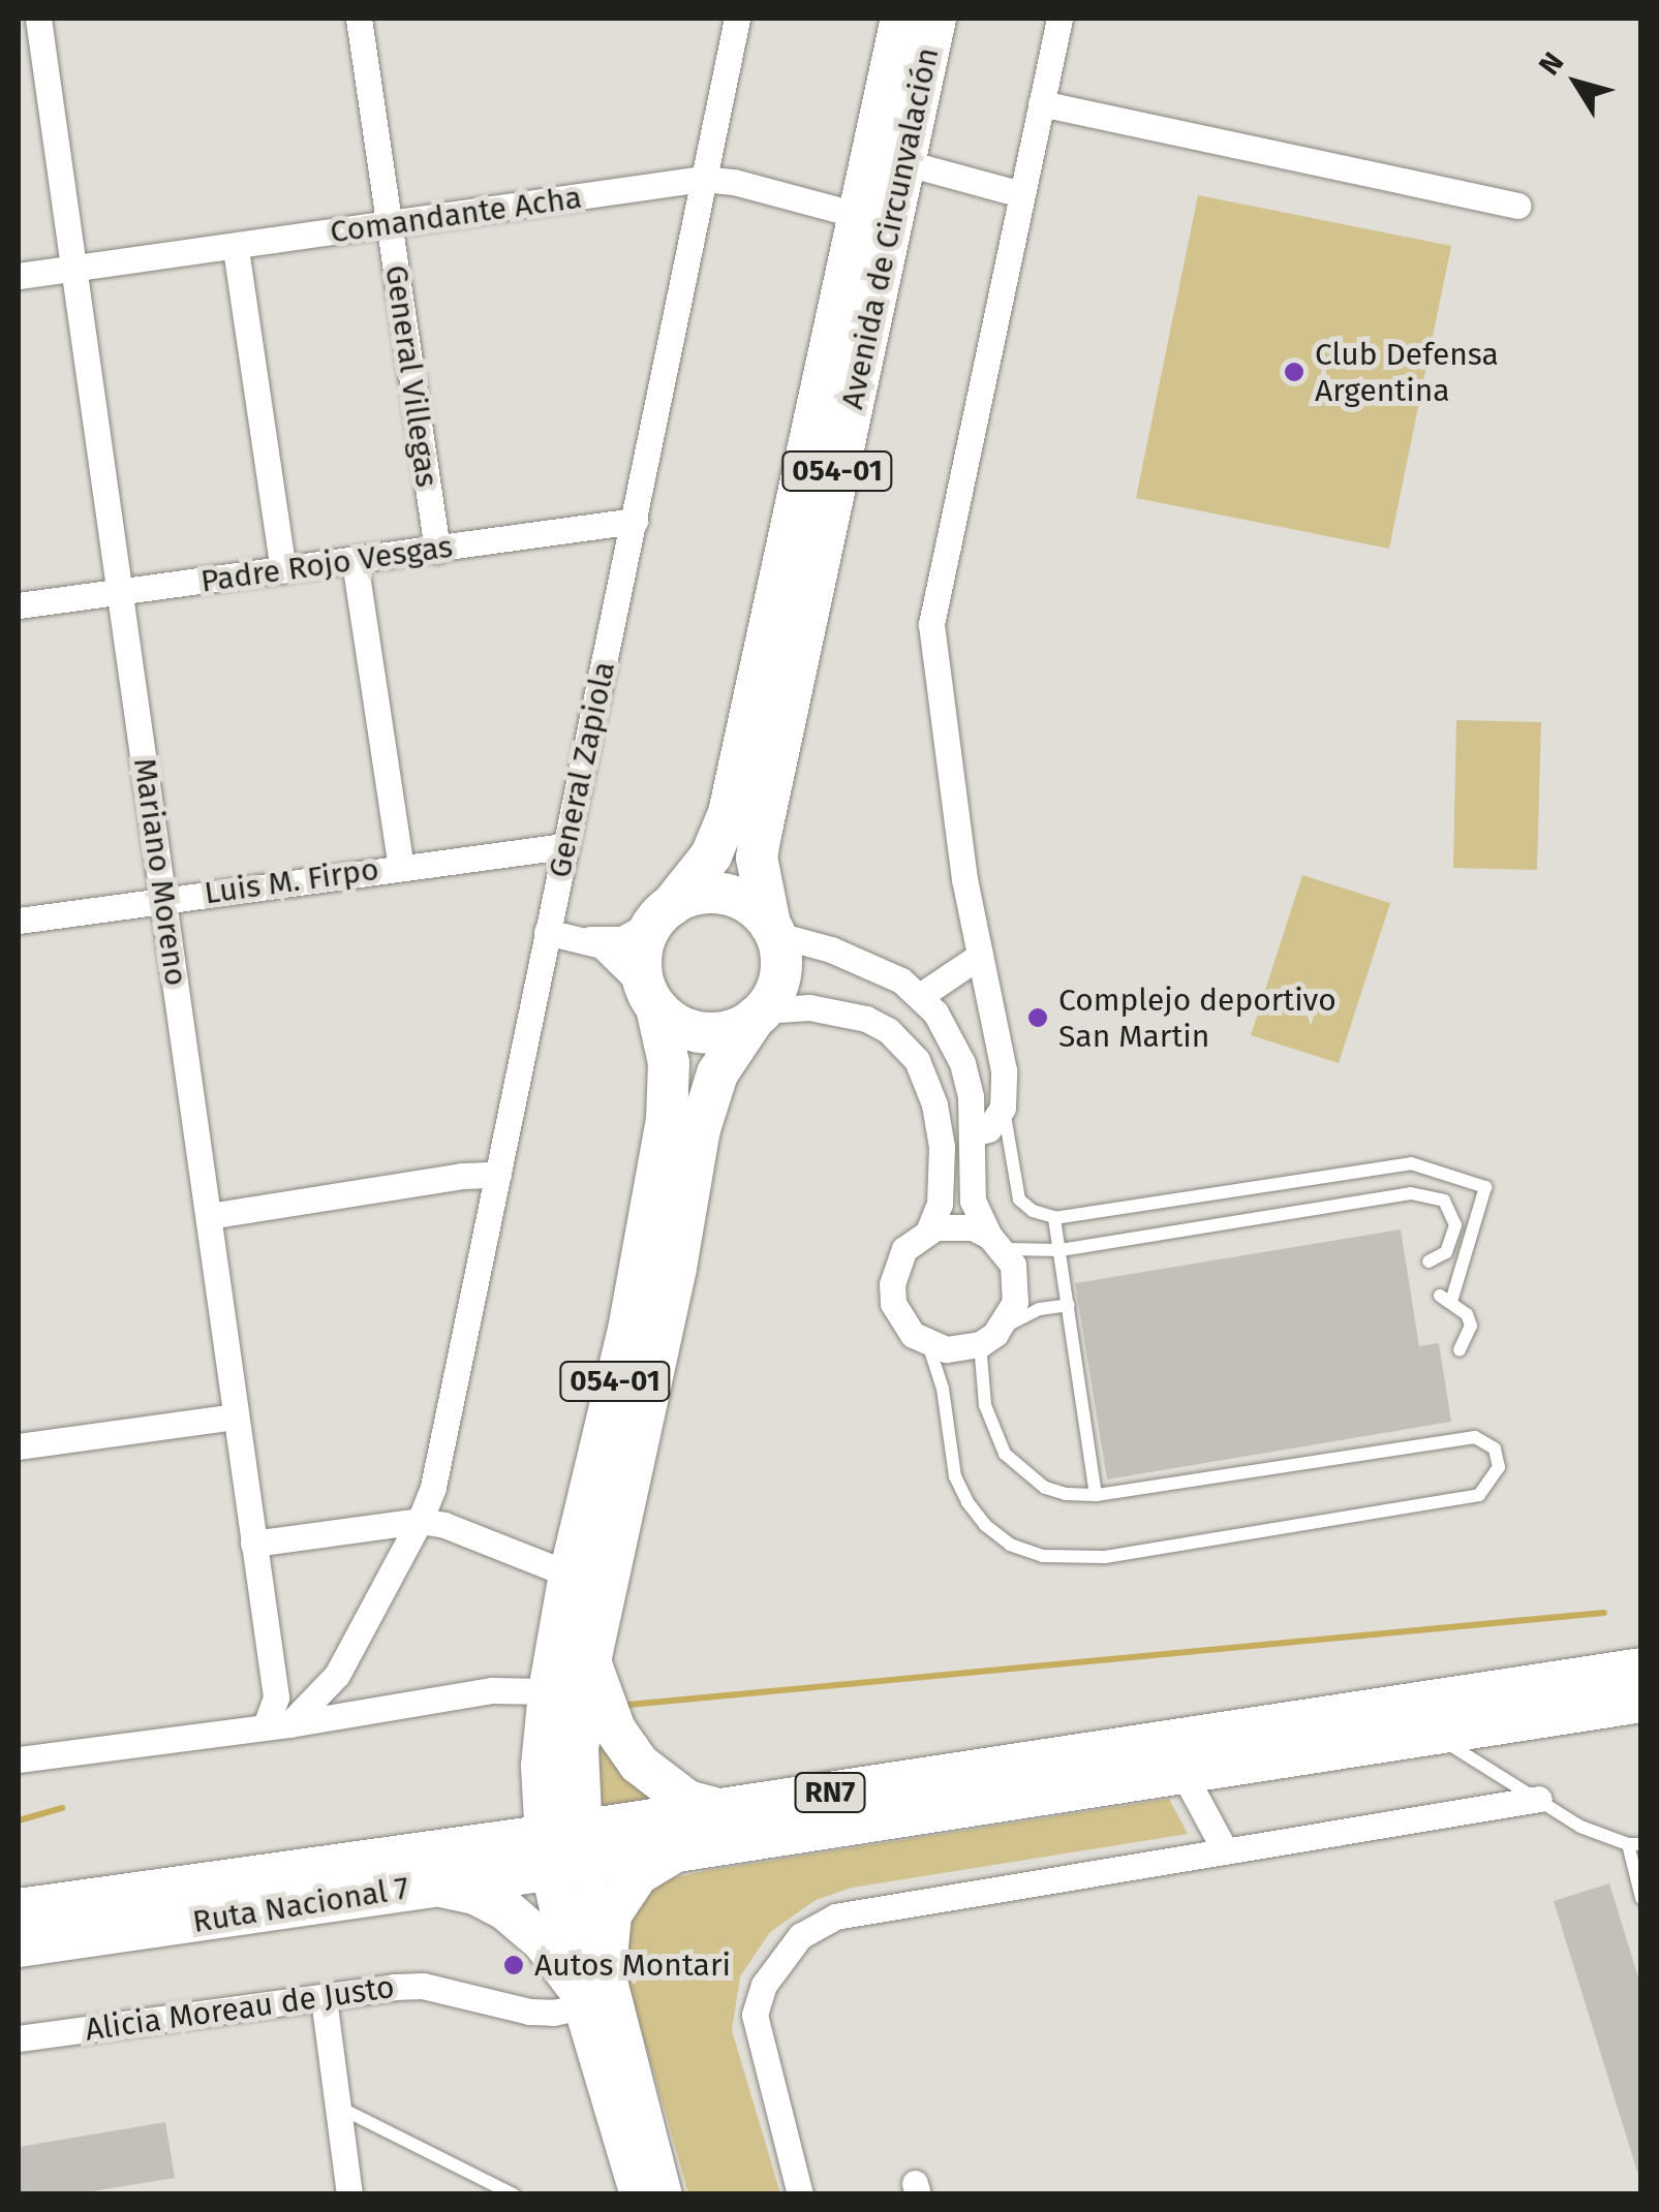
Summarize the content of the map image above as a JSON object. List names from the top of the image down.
{
  "streets": {
    "highway": [
      "Avenida de Circunvalación",
      "054-01",
      "RN7",
      "Ruta Nacional 7"
    ],
    "street": [
      "Comandante Acha",
      "General Villegas",
      "Padre Rojo Vesgas",
      "General Zapiola",
      "Mariano Moreno",
      "Luis M. Firpo",
      "Alicia Moreau de Justo"
    ]
  },
  "crossings": [
    ["Comandante Acha", "Avenida de Circunvalación"],
    ["Comandante Acha", "General Villegas"],
    ["Comandante Acha", "General Zapiola"],
    ["Comandante Acha", "Mariano Moreno"],
    ["Avenida de Circunvalación", "054-01"],
    ["Avenida de Circunvalación", "RN7"],
    ["Avenida de Circunvalación", "Ruta Nacional 7"],
    ["General Villegas", "Padre Rojo Vesgas"],
    ["054-01", "RN7"],
    ["054-01", "Ruta Nacional 7"],
    ["054-01", "Alicia Moreau de Justo"],
    ["Padre Rojo Vesgas", "General Zapiola"],
    ["Padre Rojo Vesgas", "Mariano Moreno"],
    ["General Zapiola", "Mariano Moreno"],
    ["General Zapiola", "Luis M. Firpo"],
    ["Mariano Moreno", "Luis M. Firpo"],
    ["RN7", "Ruta Nacional 7"]
  ],
  "places": ["Club Defensa Argentina", "Complejo deportivo San Martin", "Autos Montari"],
  "north": "top left"
}
